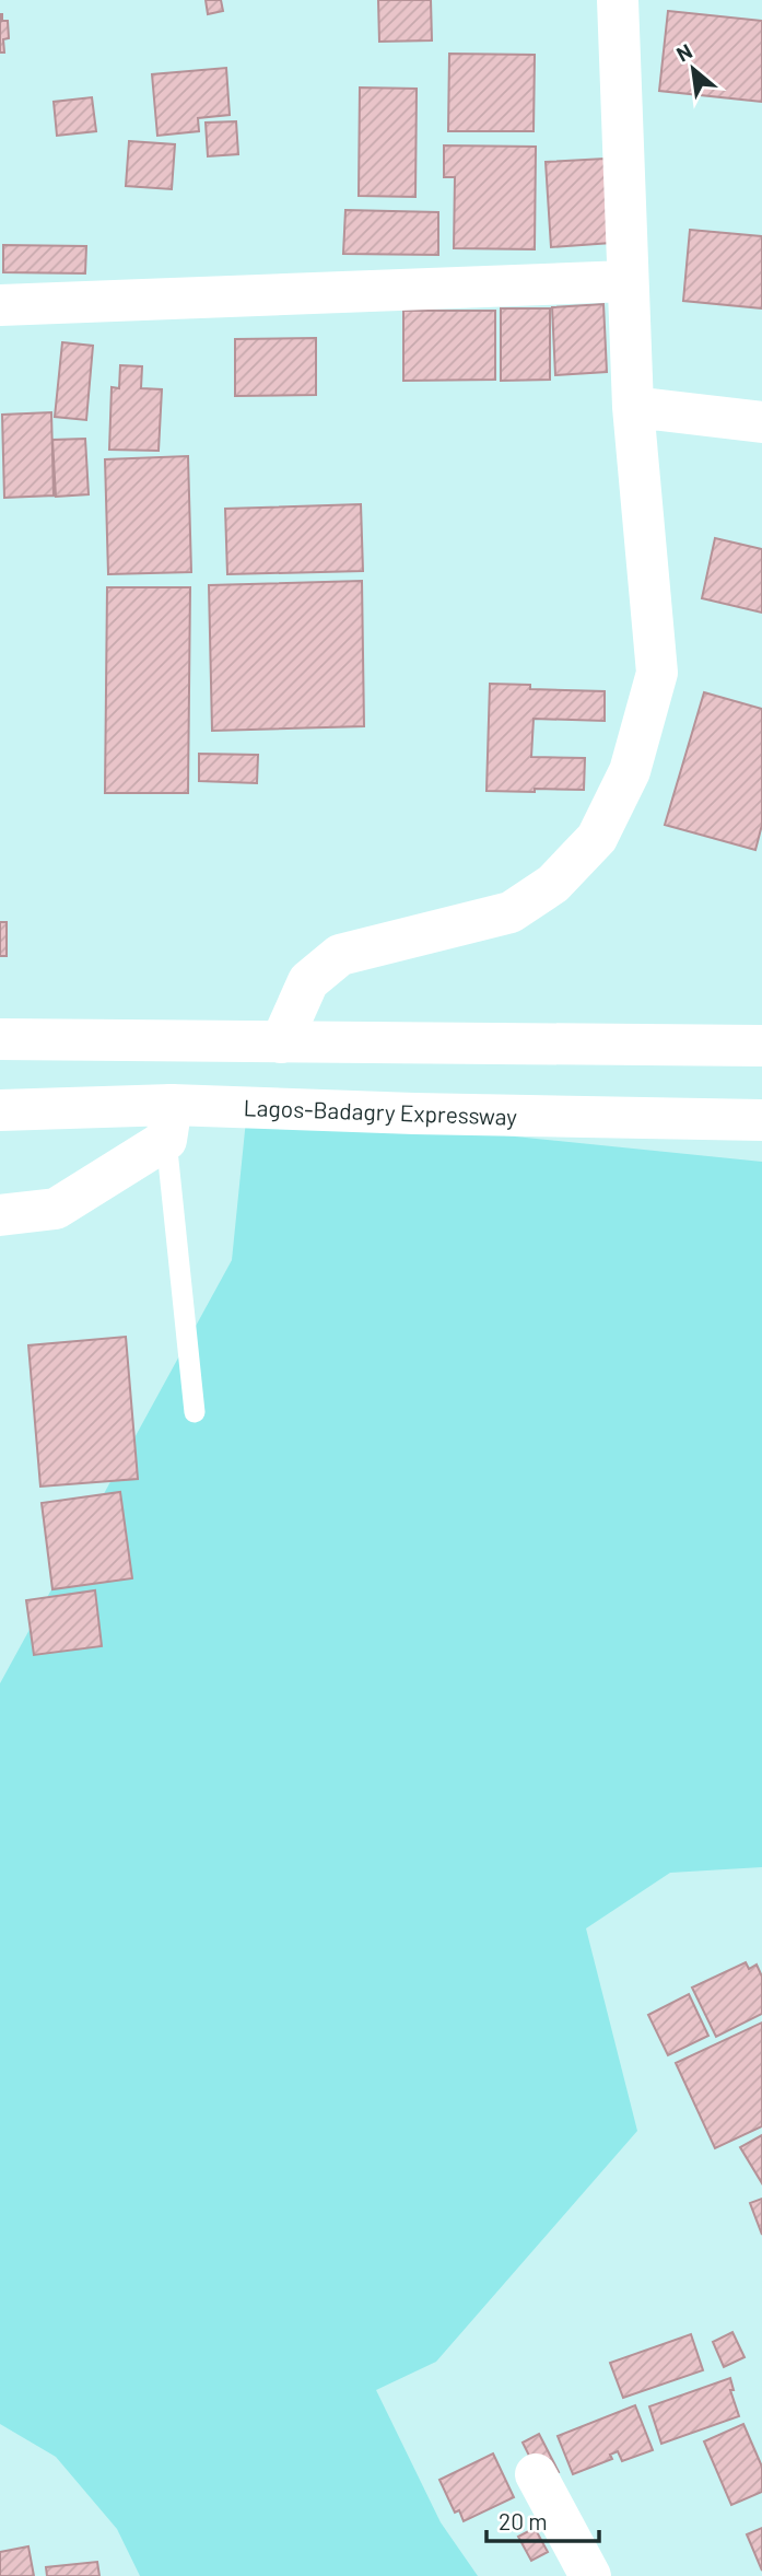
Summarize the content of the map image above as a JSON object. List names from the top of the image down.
{
  "streets": {
    "main road": ["Lagos-Badagry Expressway"]
  },
  "scale_bar": "20 m",
  "north": "top left"
}
